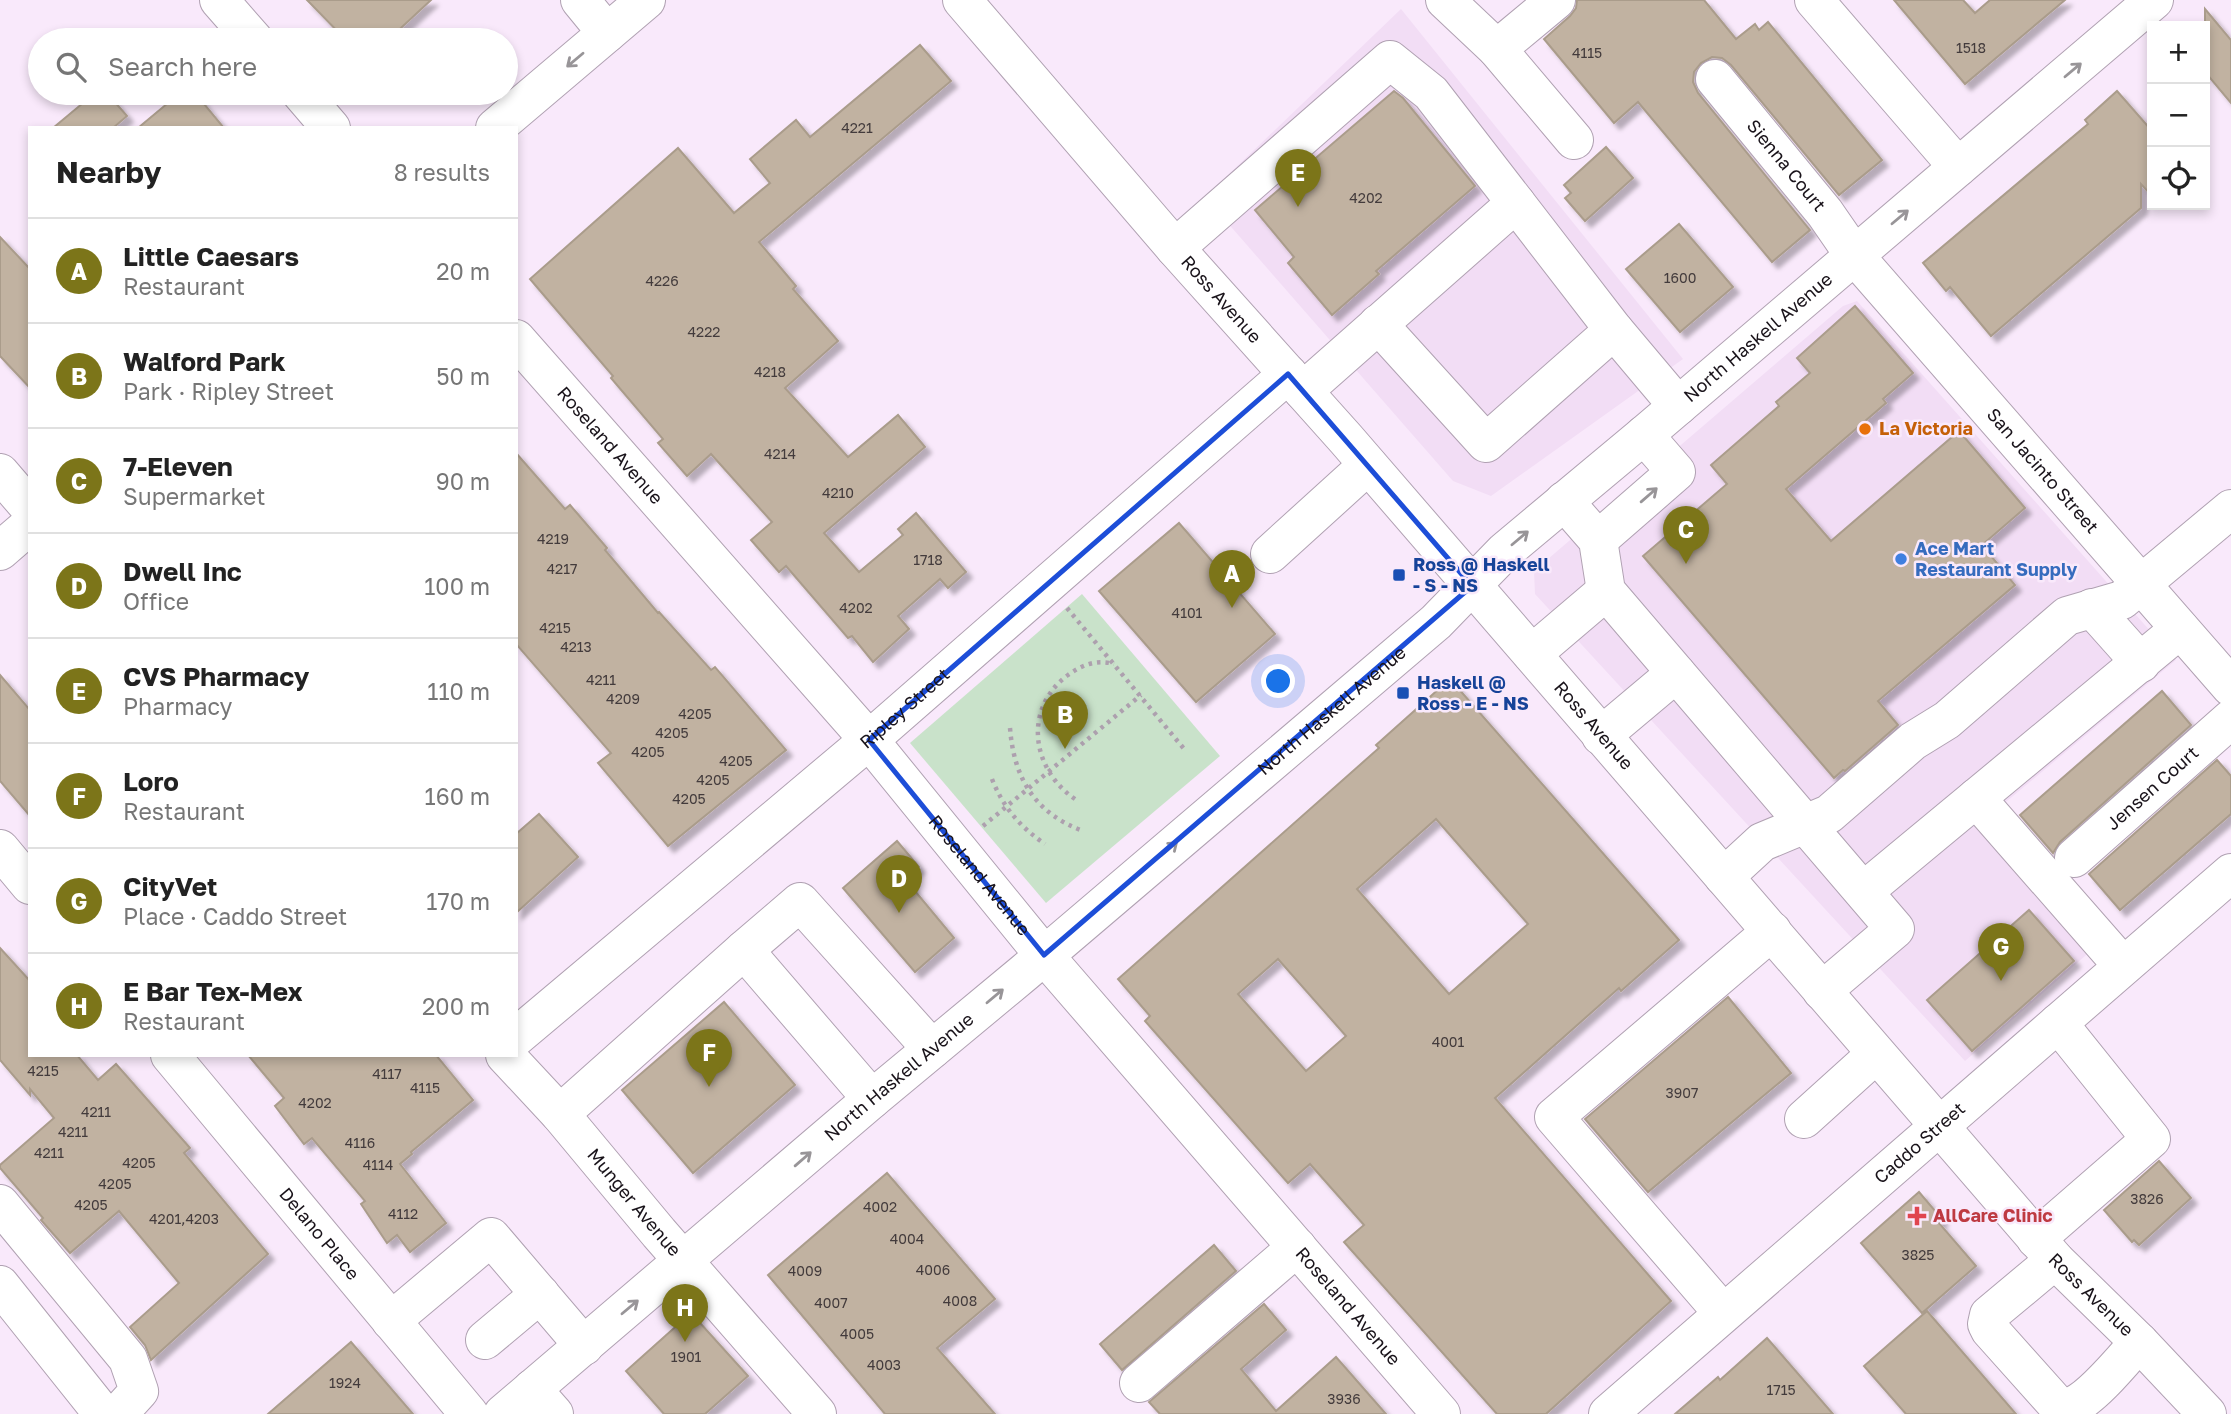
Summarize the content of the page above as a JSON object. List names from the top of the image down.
{
  "streets": {
    "street": [
      "Sienna Court",
      "Ross Avenue",
      "North Haskell Avenue",
      "Roseland Avenue",
      "San Jacinto Street",
      "Ripley Street",
      "Jensen Court",
      "Caddo Street",
      "Munger Avenue",
      "Delano Place"
    ]
  },
  "crossings": [
    ["Sienna Court", "North Haskell Avenue"],
    ["Sienna Court", "San Jacinto Street"],
    ["Ross Avenue", "North Haskell Avenue"],
    ["Ross Avenue", "Ripley Street"],
    ["Ross Avenue", "Caddo Street"],
    ["North Haskell Avenue", "Roseland Avenue"],
    ["North Haskell Avenue", "San Jacinto Street"],
    ["North Haskell Avenue", "Munger Avenue"],
    ["Roseland Avenue", "Ripley Street"]
  ],
  "places": {
    "other": ["La Victoria", "Ace Mart Restaurant Supply"],
    "transit": ["Ross @ Haskell - S - NS", "Haskell @ Ross - E - NS"],
    "health": ["AllCare Clinic"]
  },
  "house_numbers": [
    "1518",
    "4115",
    "4221",
    "4202",
    "1600",
    "4226",
    "4222",
    "4218",
    "4214",
    "4210",
    "4219",
    "1718",
    "4217",
    "4202",
    "4101",
    "4215",
    "4213",
    "4211",
    "4209",
    "4205",
    "4205",
    "4205",
    "4205",
    "4205",
    "4205",
    "4001",
    "4215",
    "4117",
    "4115",
    "3907",
    "4202",
    "4211",
    "4211",
    "4116",
    "4211",
    "4205",
    "4114",
    "4205",
    "3826",
    "4205",
    "4002",
    "4112",
    "4201,4203",
    "4004",
    "3825",
    "4006",
    "4009",
    "4008",
    "4007",
    "4005",
    "1901",
    "4003",
    "1924",
    "1715",
    "3936"
  ],
  "page": {
    "map_buttons": ["+", "−"],
    "search": "Search here",
    "heading": ["Nearby", "8 results"],
    "pins": [
      "E",
      "C",
      "A",
      "B",
      "D",
      "G",
      "F",
      "H"
    ],
    "list": [
      {
        "mark": "A",
        "name": "Little Caesars",
        "note": "Restaurant",
        "value": "20 m"
      },
      {
        "mark": "B",
        "name": "Walford Park",
        "note": "Park · Ripley Street",
        "value": "50 m"
      },
      {
        "mark": "C",
        "name": "7-Eleven",
        "note": "Supermarket",
        "value": "90 m"
      },
      {
        "mark": "D",
        "name": "Dwell Inc",
        "note": "Office",
        "value": "100 m"
      },
      {
        "mark": "E",
        "name": "CVS Pharmacy",
        "note": "Pharmacy",
        "value": "110 m"
      },
      {
        "mark": "F",
        "name": "Loro",
        "note": "Restaurant",
        "value": "160 m"
      },
      {
        "mark": "G",
        "name": "CityVet",
        "note": "Place · Caddo Street",
        "value": "170 m"
      },
      {
        "mark": "H",
        "name": "E Bar Tex-Mex",
        "note": "Restaurant",
        "value": "200 m"
      }
    ]
  }
}
